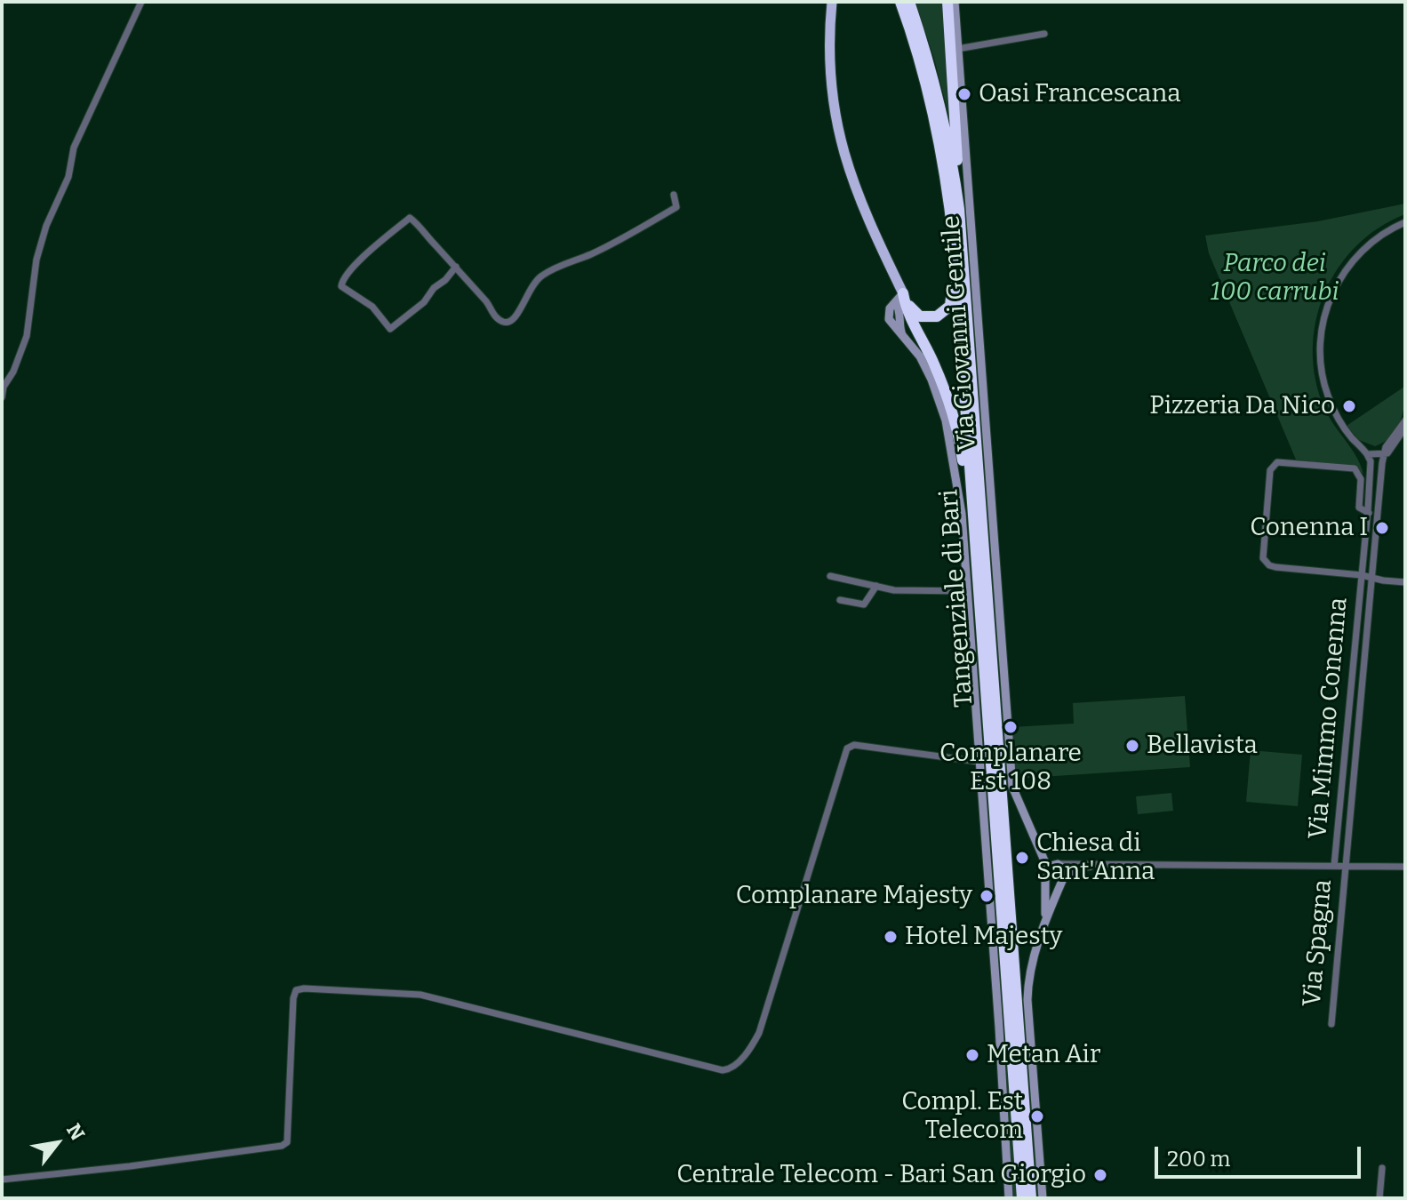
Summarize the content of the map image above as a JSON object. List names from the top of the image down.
{
  "streets": {
    "highway": ["Tangenziale di Bari"],
    "street": ["Via Giovanni Gentile", "Via Mimmo Conenna", "Via Spagna"]
  },
  "crossings": [
    ["Via Mimmo Conenna", "Via Spagna"]
  ],
  "parks": ["Parco dei 100 carrubi"],
  "places": [
    "Oasi Francescana",
    "Pizzeria Da Nico",
    "Conenna I",
    "Complanare Est 108",
    "Bellavista",
    "Chiesa di Sant'Anna",
    "Complanare Majesty",
    "Hotel Majesty",
    "Metan Air",
    "Compl. Est Telecom",
    "Centrale Telecom - Bari San Giorgio"
  ],
  "scale_bar": "200 m",
  "north": "top right"
}
